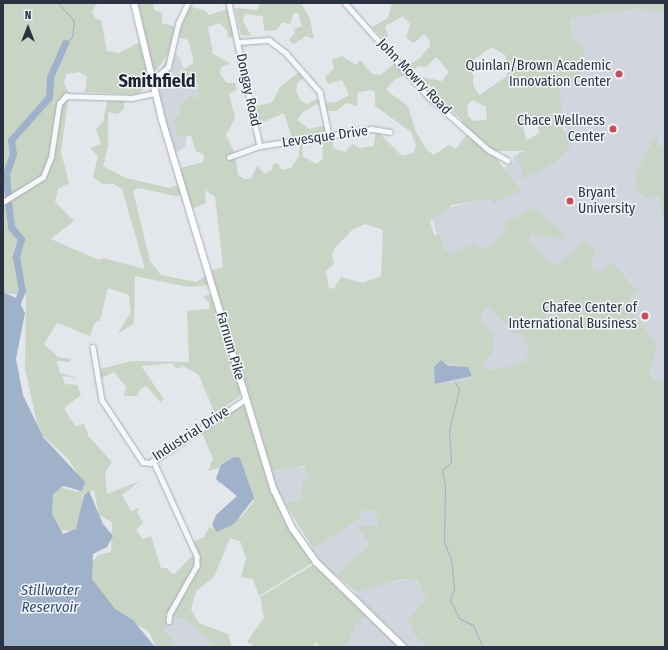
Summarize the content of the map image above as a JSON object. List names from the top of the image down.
{
  "streets": {
    "main road": ["Farnum Pike"],
    "street": [
      "John Mowry Road",
      "Dongay Road",
      "Levesque Drive",
      "Industrial Drive"
    ]
  },
  "crossings": [
    ["Dongay Road", "Levesque Drive"],
    ["Farnum Pike", "Industrial Drive"]
  ],
  "districts": ["Smithfield"],
  "water": ["Stillwater Reservoir"],
  "places": [
    "Quinlan/Brown Academic Innovation Center",
    "Chace Wellness Center",
    "Bryant University",
    "Chafee Center of International Business"
  ],
  "north": "top"
}
